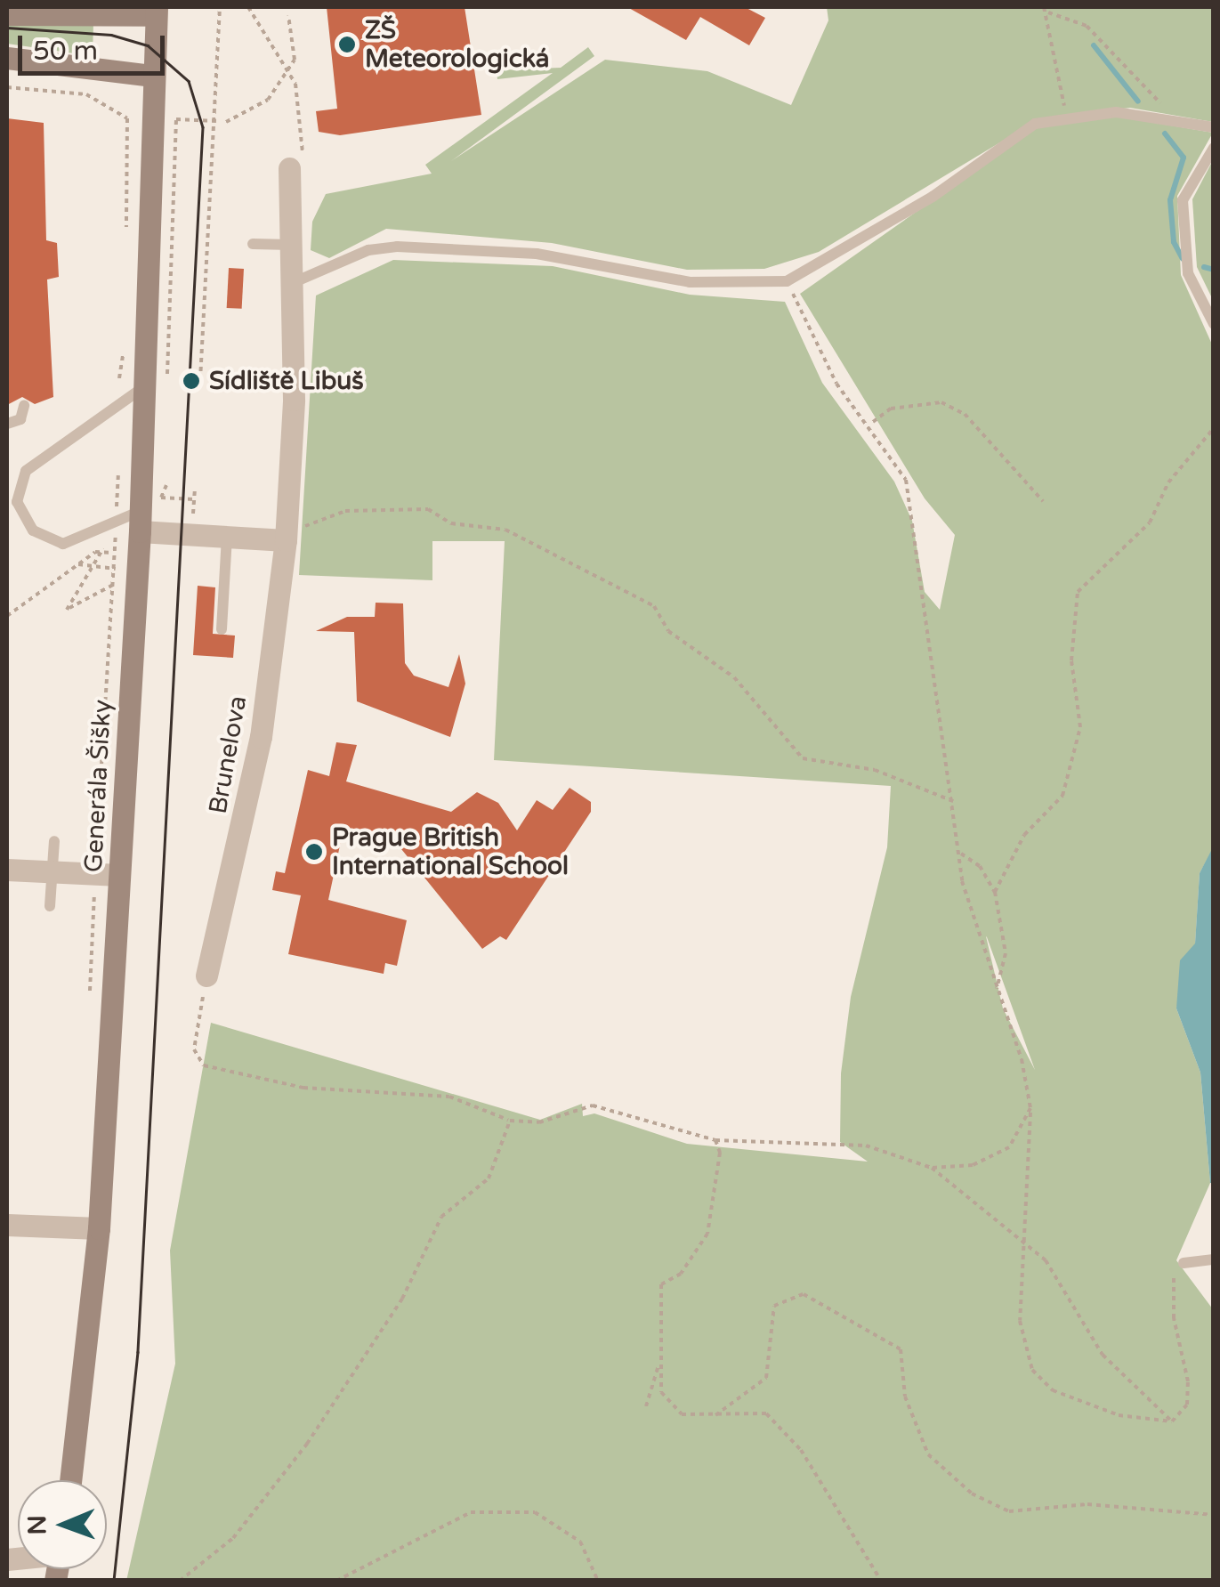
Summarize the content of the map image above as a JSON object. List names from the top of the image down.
{
  "streets": {
    "main road": ["Generála Šišky"],
    "street": ["Brunelova"]
  },
  "places": ["ZŠ Meteorologická", "Sídliště Libuš", "Prague British International School"],
  "scale_bar": "50 m",
  "north": "left"
}
